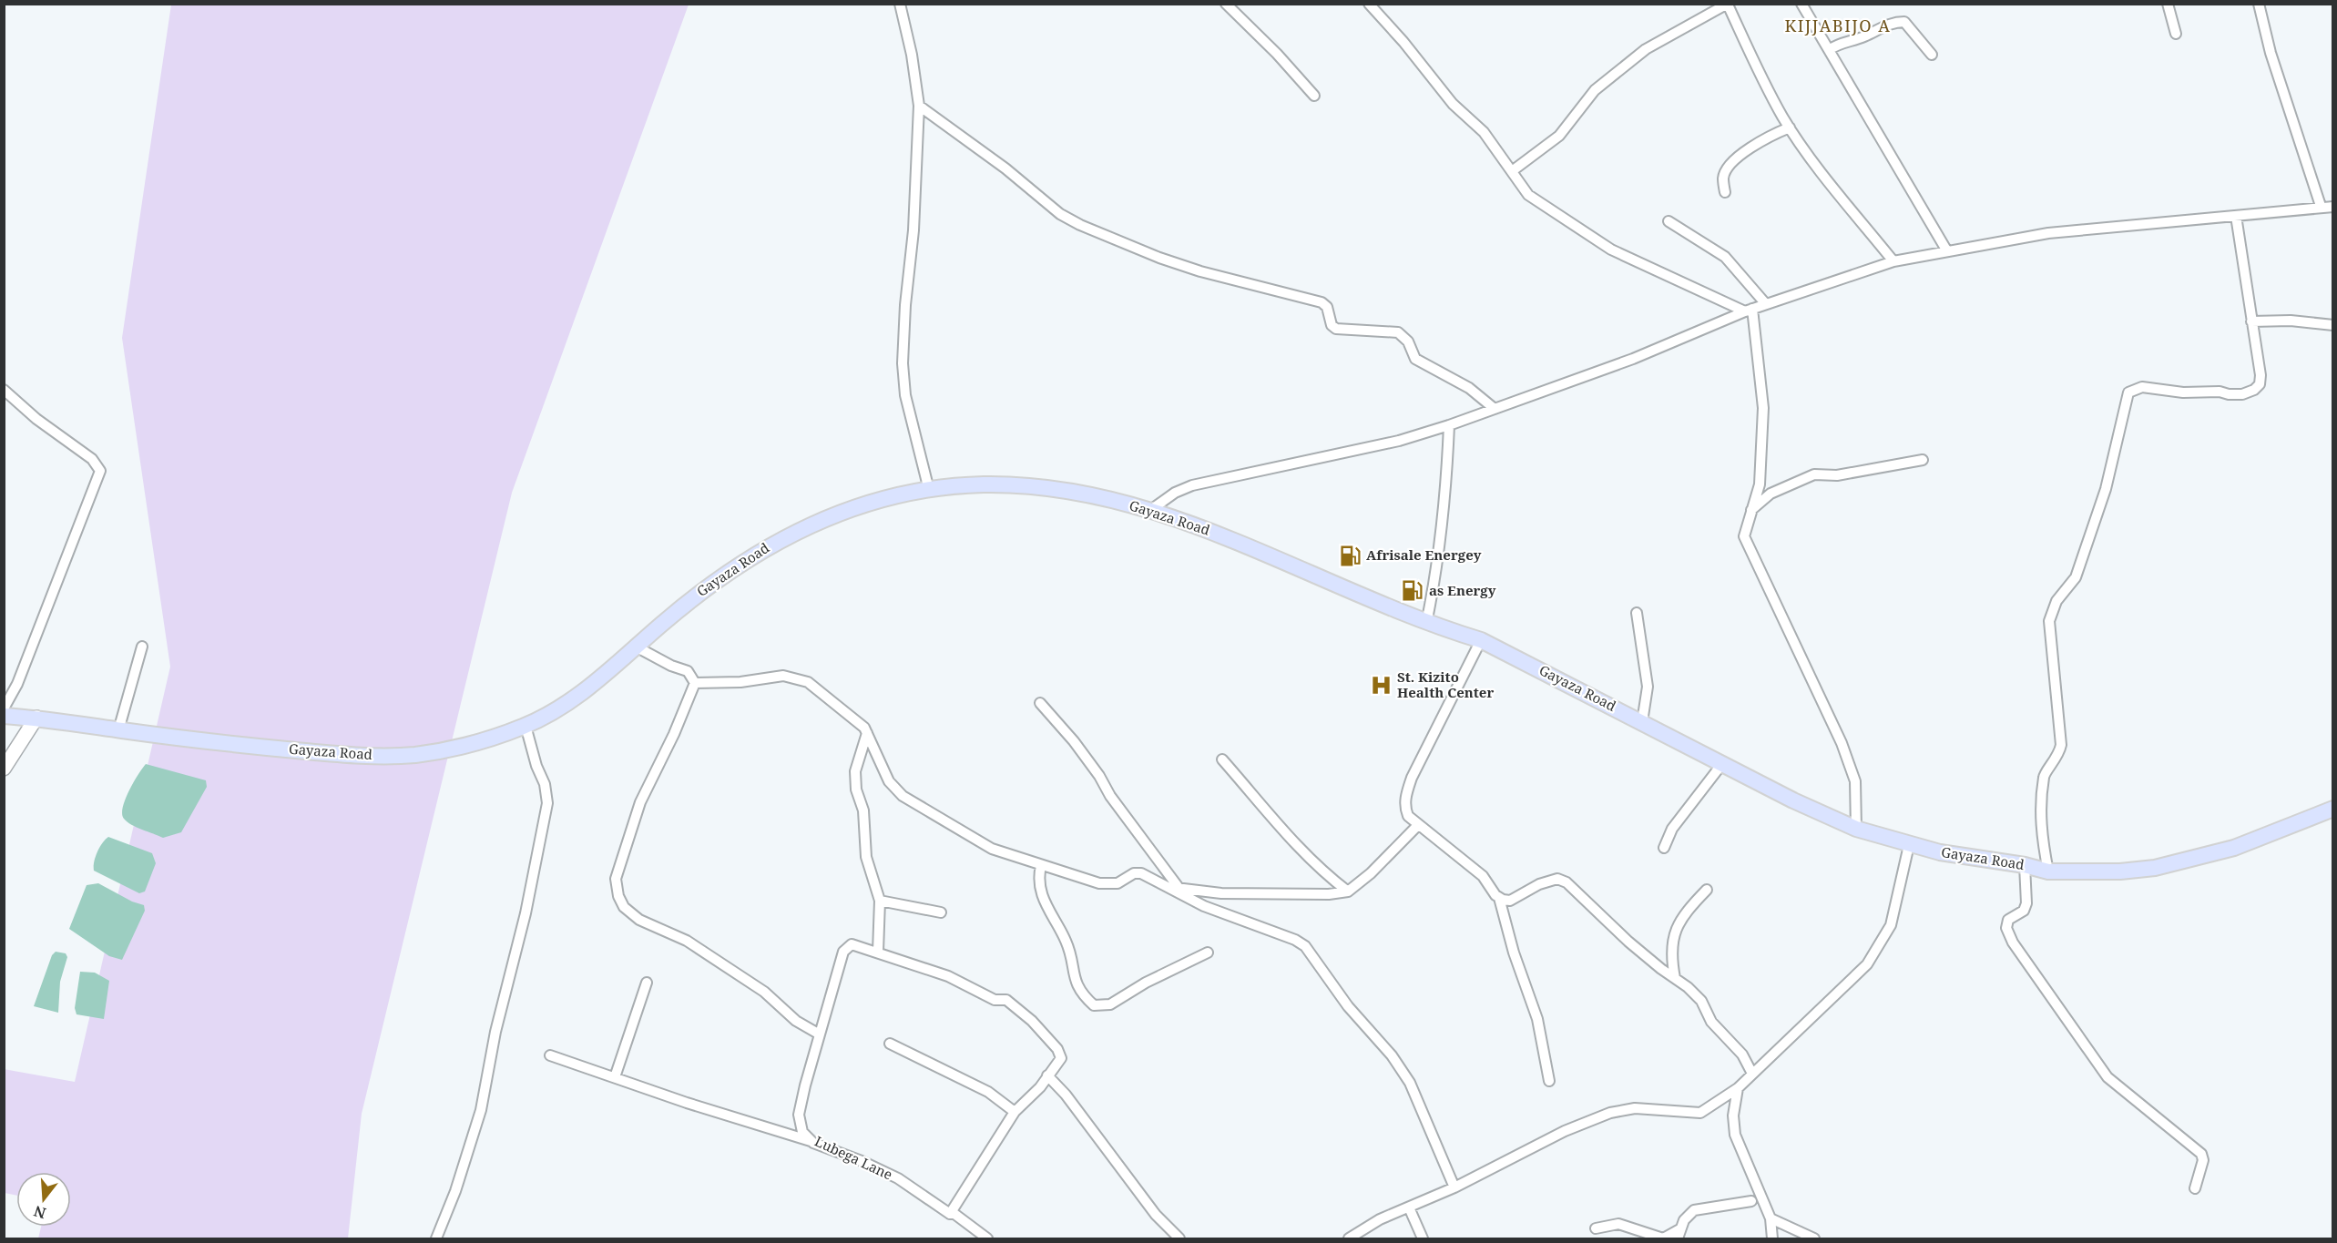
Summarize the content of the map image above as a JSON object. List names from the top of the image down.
{
  "streets": {
    "main road": ["Gayaza Road"],
    "street": ["Lubega Lane"]
  },
  "districts": ["KIJJABIJO A"],
  "places": {
    "fuel station": ["Afrisale Energey", "as Energy"],
    "hospital": ["St. Kizito Health Center"]
  },
  "north": "bottom"
}
